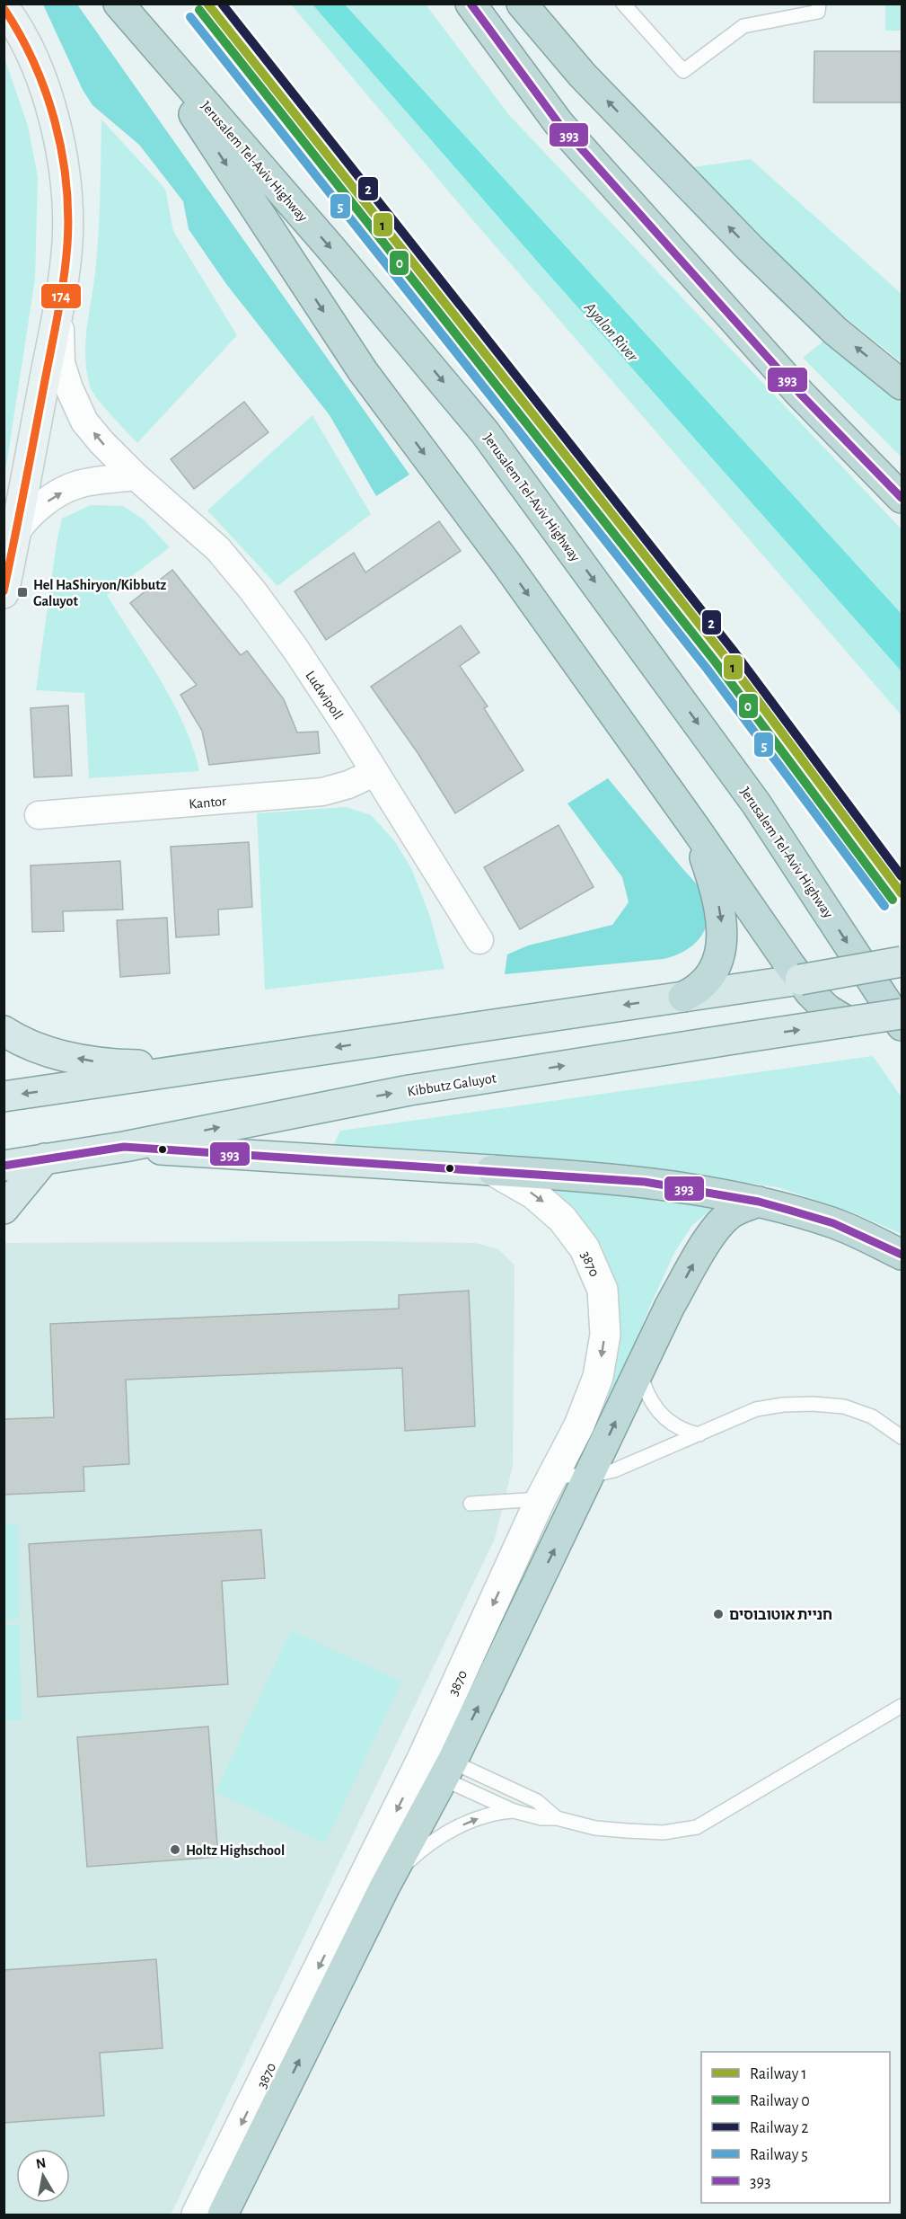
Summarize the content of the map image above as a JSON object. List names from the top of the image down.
{
  "streets": {
    "highway": ["Jerusalem Tel-Aviv Highway"],
    "main road": ["Kibbutz Galuyot"],
    "street": ["Ludwipoll", "Kantor", "3870"]
  },
  "crossings": [
    ["Ludwipoll", "Kantor"]
  ],
  "one_way": ["3870"],
  "water": ["Ayalon River"],
  "places": {
    "transit": ["Hel HaShiryon/Kibbutz Galuyot"],
    "other": ["חניית אוטובוסים", "Holtz Highschool"]
  },
  "lines": [
    "rail line 1",
    "rail line 2",
    "transit line 393",
    "transit line 174",
    "rail line 0",
    "rail line 5"
  ],
  "legend": [
    "Railway 1",
    "Railway 0",
    "Railway 2",
    "Railway 5",
    "393"
  ],
  "north": "top"
}
